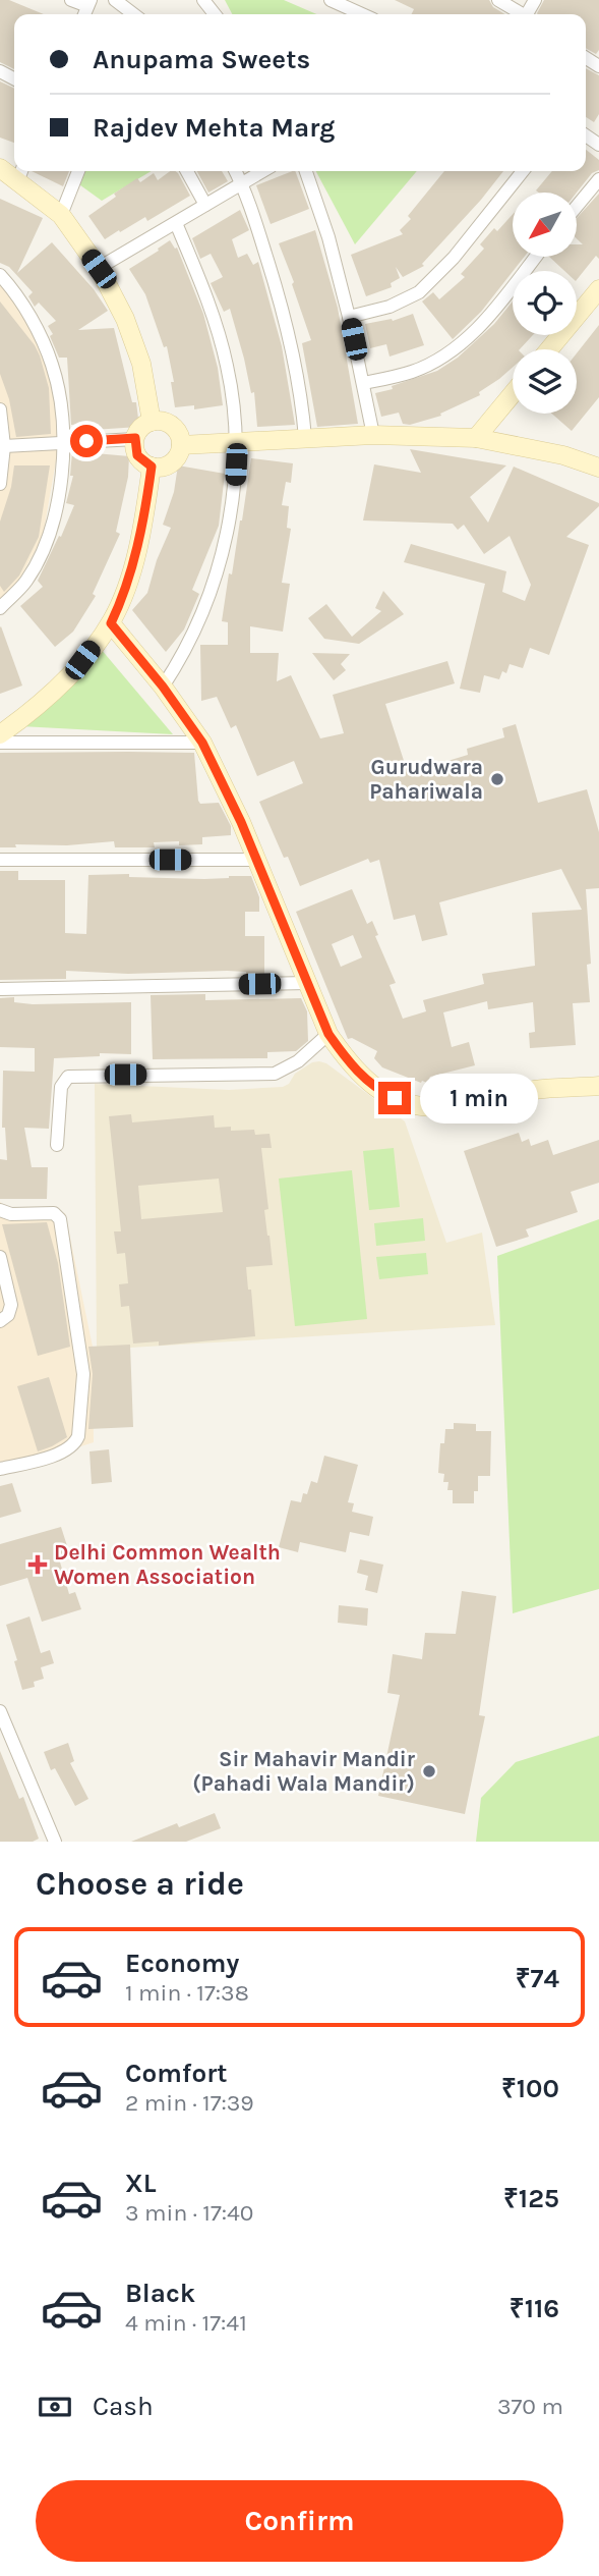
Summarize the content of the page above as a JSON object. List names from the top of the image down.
{
  "places": {
    "other": ["Gurudwara Pahariwala", "Sir Mahavir Mandir (Pahadi Wala Mandir)"],
    "health": ["Delhi Common Wealth Women Association"]
  },
  "north": "bottom left",
  "page": {
    "banner": ["Anupama Sweets", "Rajdev Mehta Marg"],
    "bubble": "1 min",
    "heading": "Choose a ride",
    "list": [
      {
        "name": "Economy",
        "note": "1 min · 17:38",
        "value": "₹74"
      },
      {
        "name": "Comfort",
        "note": "2 min · 17:39",
        "value": "₹100"
      },
      {
        "name": "XL",
        "note": "3 min · 17:40",
        "value": "₹125"
      },
      {
        "name": "Black",
        "note": "4 min · 17:41",
        "value": "₹116"
      }
    ],
    "pay": ["Cash", "370 m"],
    "buttons": "Confirm"
  }
}
